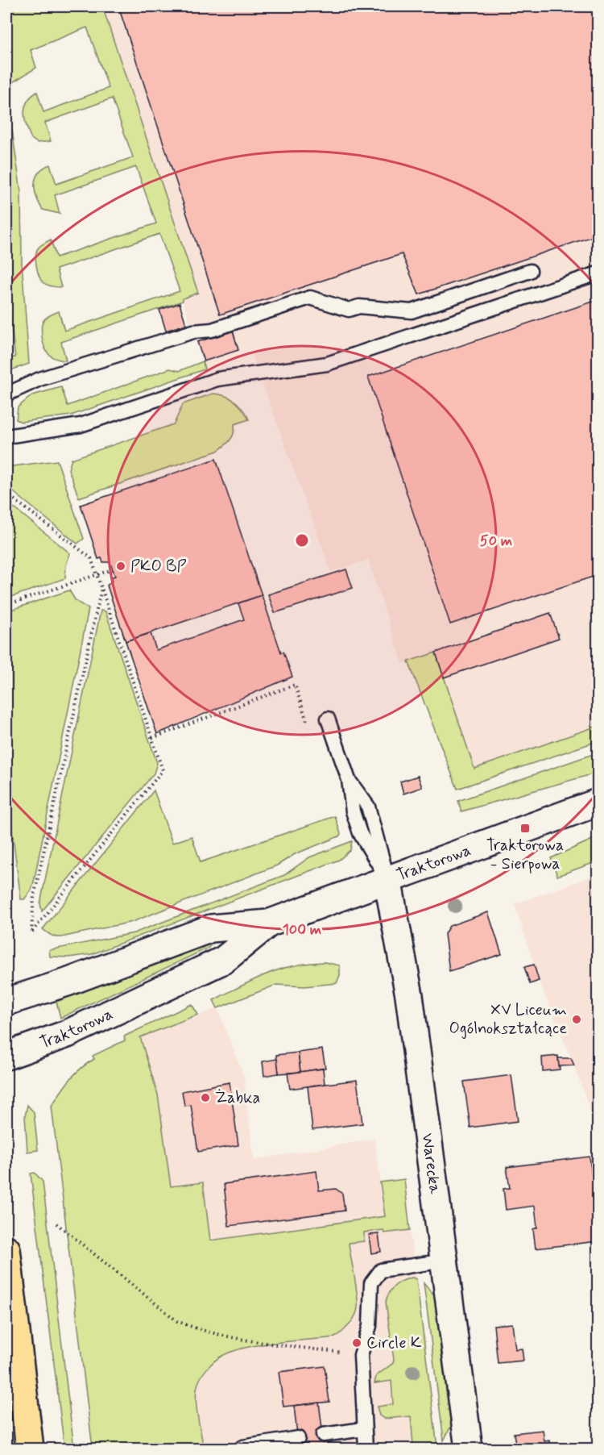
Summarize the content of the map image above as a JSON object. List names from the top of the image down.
{
  "streets": {
    "street": ["Traktorowa", "Warecka"]
  },
  "crossings": [
    ["Traktorowa", "Warecka"]
  ],
  "places": {
    "other": [
      "PKO BP",
      "XV Liceum Ogólnokształcące",
      "Żabka",
      "Circle K"
    ],
    "transit": ["Traktorowa - Sierpowa"]
  },
  "rings": ["50 m", "100 m"]
}
